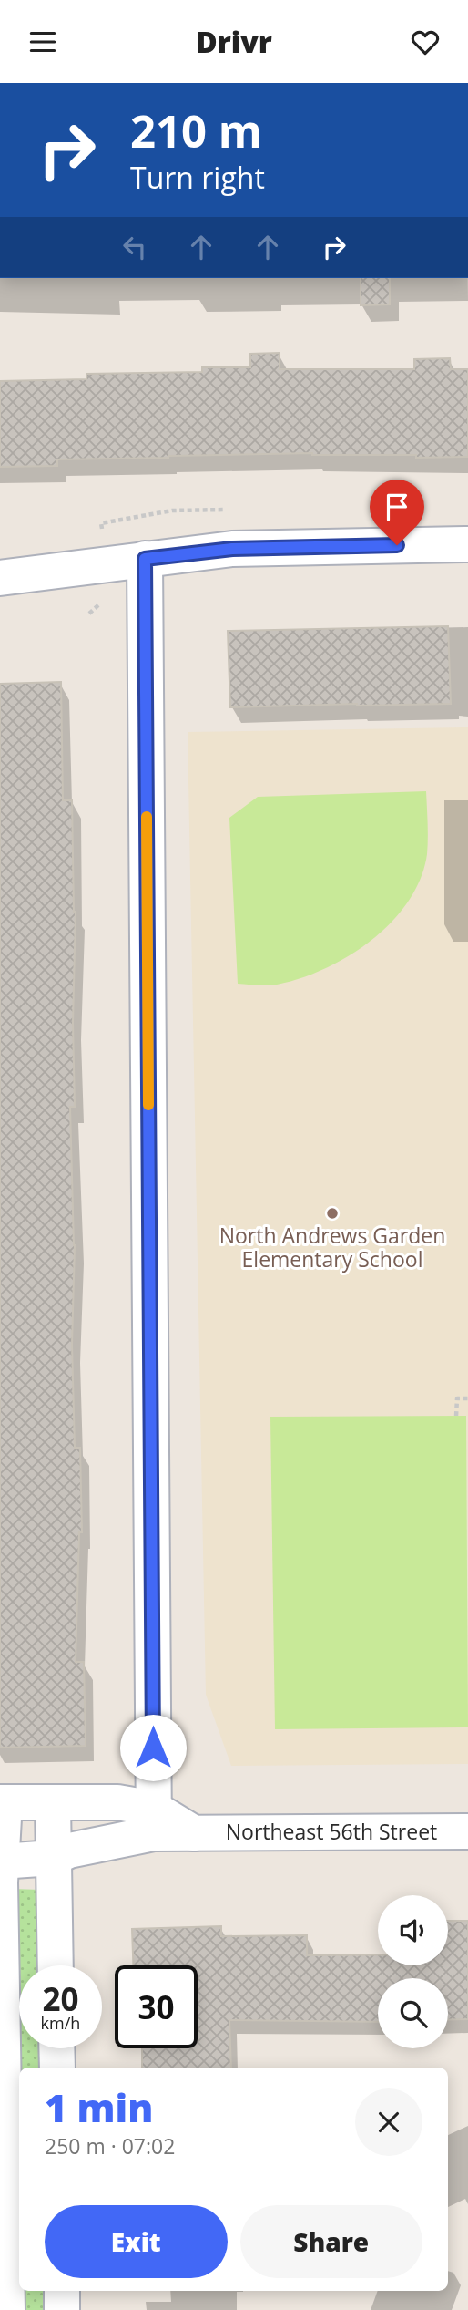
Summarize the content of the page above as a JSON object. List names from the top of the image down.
{
  "streets": {
    "street": ["Northeast 56th Street"]
  },
  "places": ["North Andrews Garden Elementary School"],
  "page": {
    "header": "Drivr",
    "turn": ["210 m", "Turn right"],
    "speed": "20 km/h",
    "limit": "30",
    "heading": ["1 min", "250 m · 07:02"],
    "buttons": ["Exit", "Share"]
  }
}
